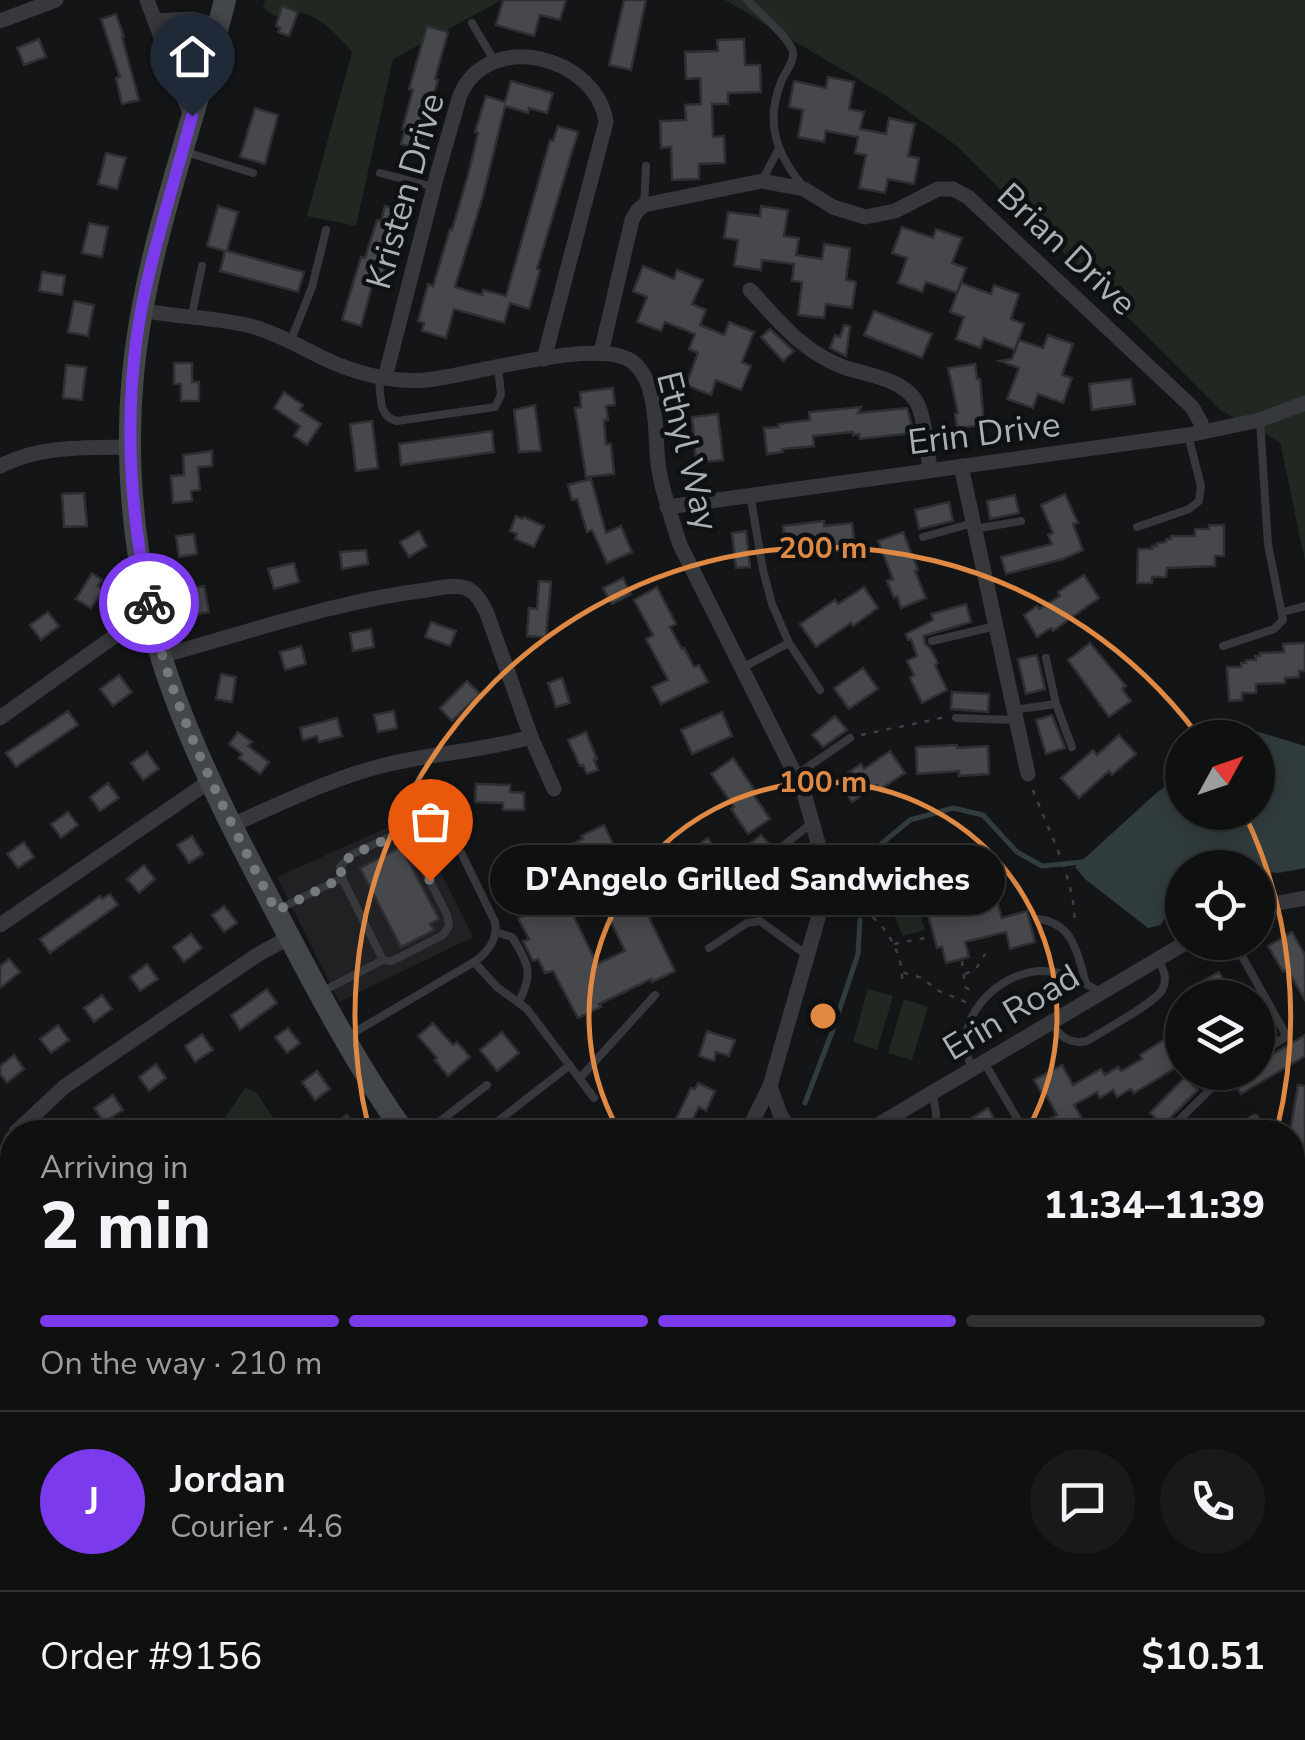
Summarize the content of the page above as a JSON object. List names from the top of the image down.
{
  "streets": {
    "street": [
      "Kristen Drive",
      "Brian Drive",
      "Erin Drive",
      "Ethyl Way",
      "Erin Road"
    ]
  },
  "crossings": [
    ["Brian Drive", "Erin Drive"],
    ["Erin Drive", "Ethyl Way"]
  ],
  "places": ["D'Angelo Grilled Sandwiches"],
  "north": "top right",
  "page": {
    "bubble": "D'Angelo Grilled Sandwiches",
    "heading": ["2 min", "Arriving in", "11:34–11:39"],
    "panel": [
      "Jordan",
      "Courier · 4.6",
      "Order #9156",
      "$10.51"
    ],
    "bar": "On the way · 210 m",
    "round": "J"
  },
  "rings": ["200 m", "100 m"]
}
